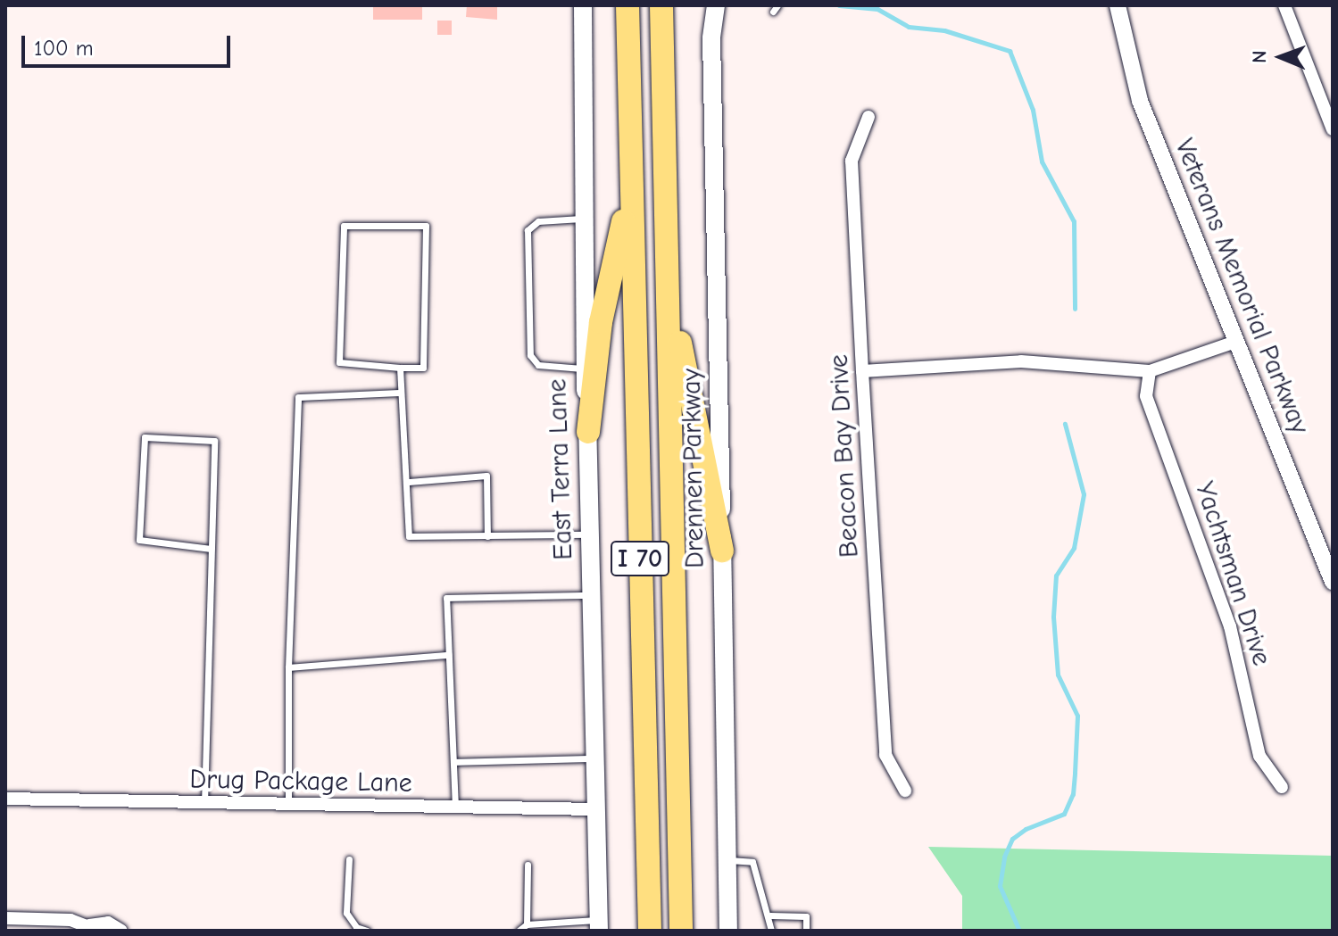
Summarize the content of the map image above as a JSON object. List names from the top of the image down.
{
  "streets": {
    "highway": ["I 70"],
    "main road": ["Drennen Parkway", "East Terra Lane"],
    "street": [
      "Veterans Memorial Parkway",
      "Beacon Bay Drive",
      "Yachtsman Drive",
      "Drug Package Lane"
    ]
  },
  "crossings": [
    ["East Terra Lane", "Drug Package Lane"]
  ],
  "scale_bar": "100 m",
  "north": "left"
}
